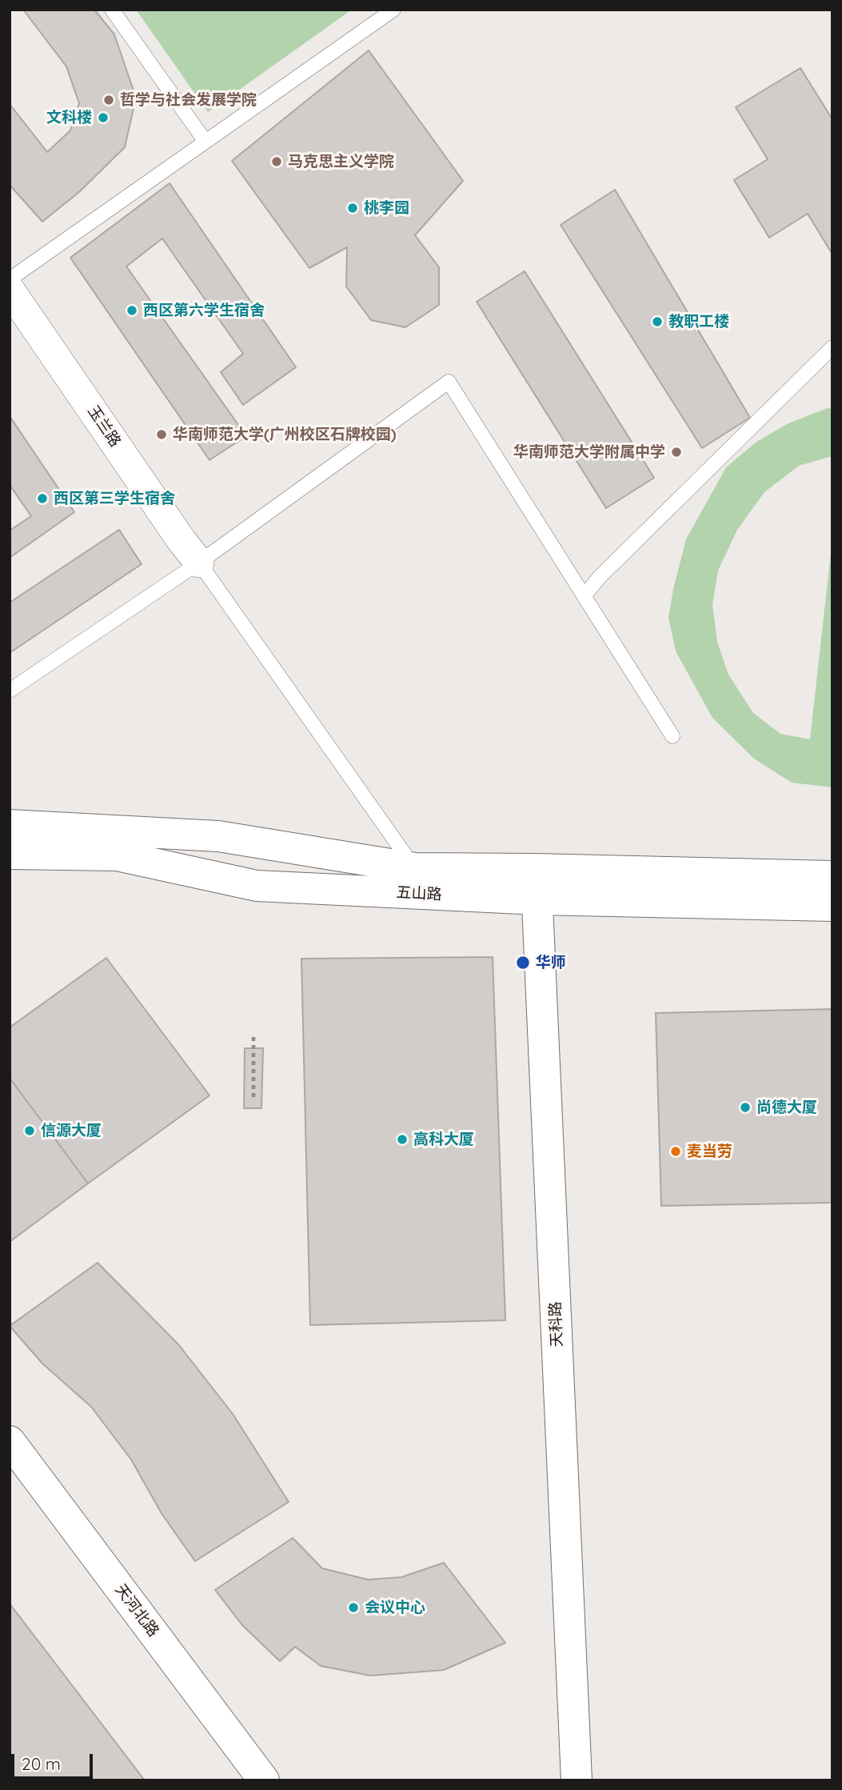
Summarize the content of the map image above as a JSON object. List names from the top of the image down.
{
  "streets": {
    "main road": ["五山路", "天科路", "天河北路"],
    "street": ["玉兰路"]
  },
  "crossings": [
    ["五山路", "天科路"]
  ],
  "places": [
    "哲学与社会发展学院",
    "文科楼",
    "马克思主义学院",
    "桃李园",
    "西区第六学生宿舍",
    "教职工楼",
    "华南师范大学(广州校区石牌校园)",
    "华南师范大学附属中学",
    "西区第三学生宿舍",
    "华师",
    "尚德大厦",
    "信源大厦",
    "高科大厦",
    "麦当劳",
    "会议中心"
  ],
  "scale_bar": "20 m"
}
